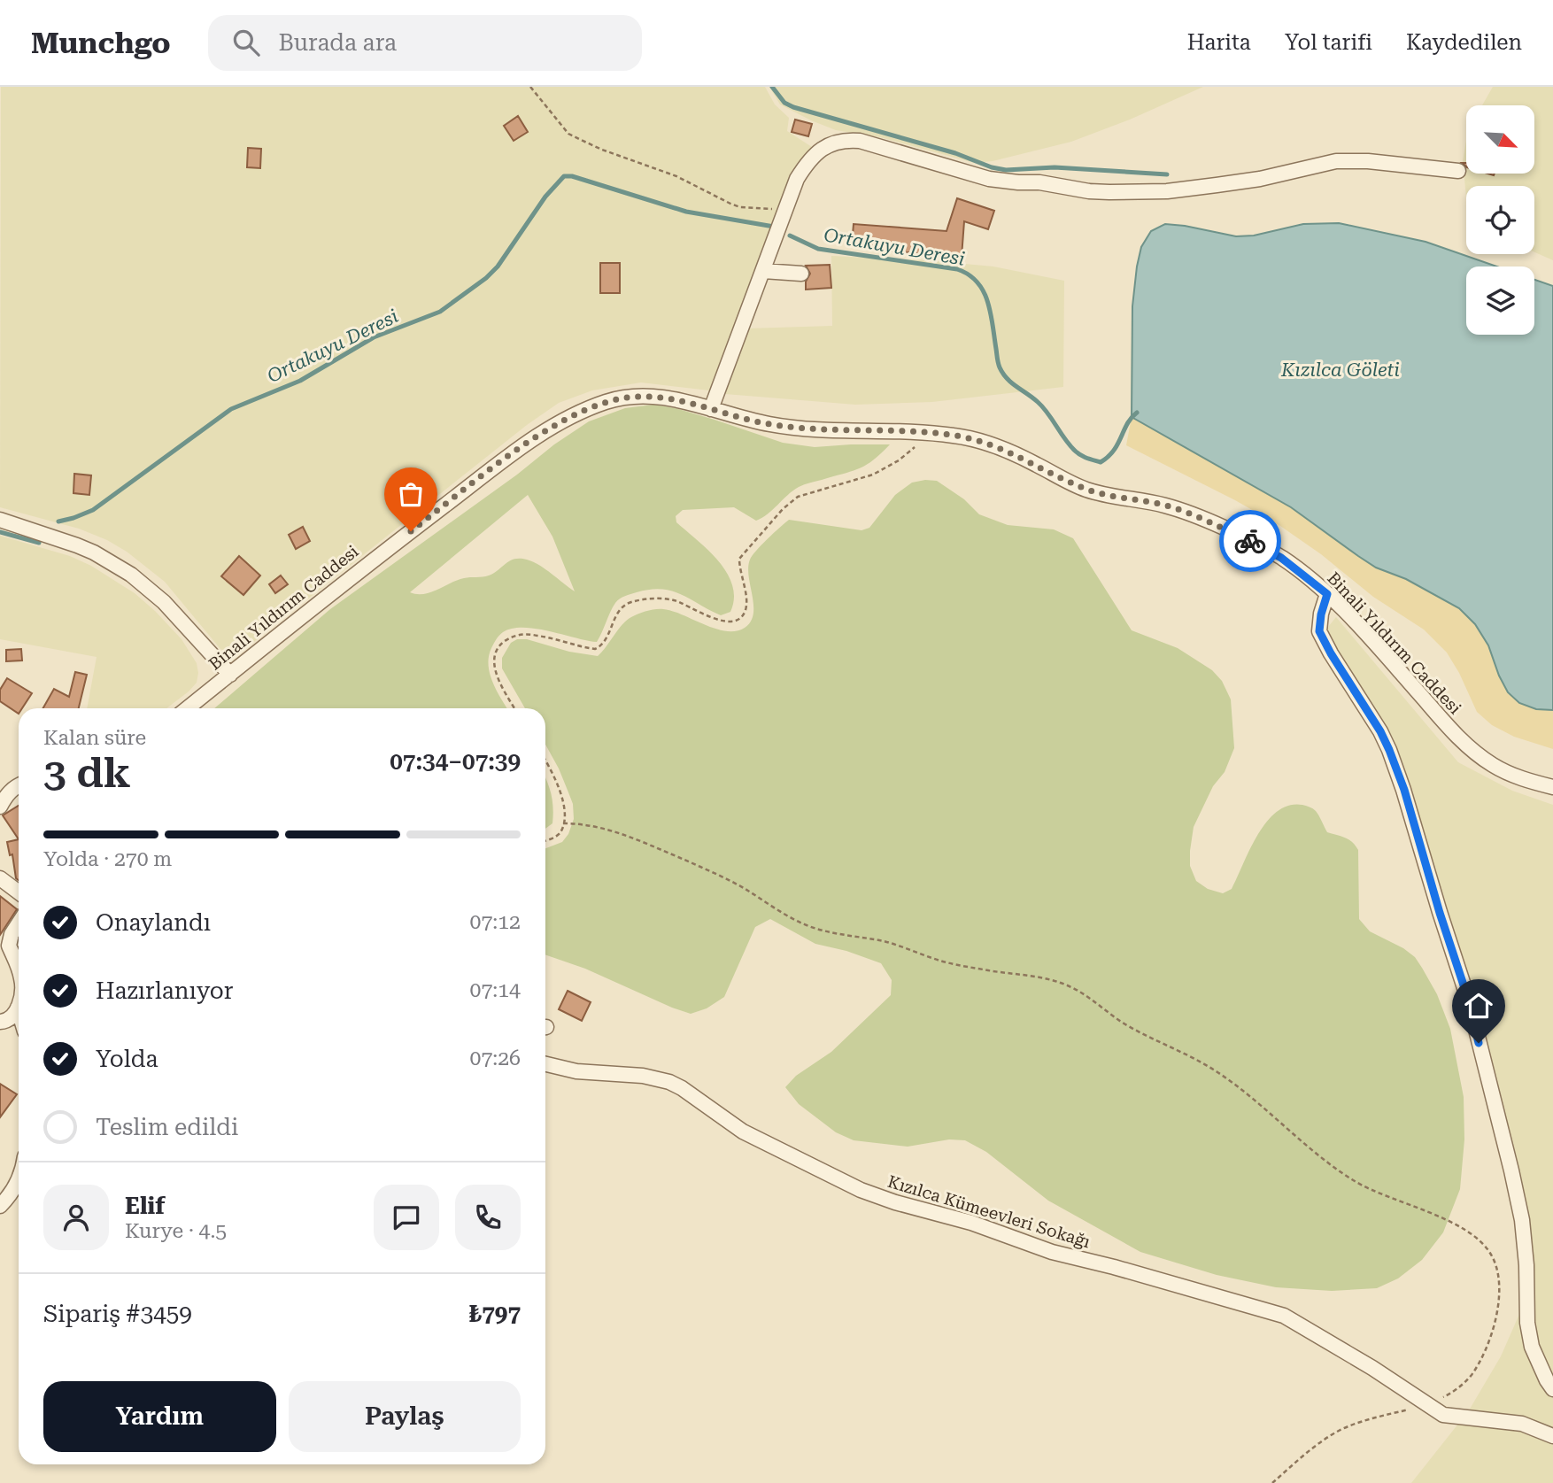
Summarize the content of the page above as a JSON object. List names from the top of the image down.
{
  "streets": {
    "street": ["Binali Yıldırım Caddesi", "Kızılca Kümeevleri Sokağı"]
  },
  "water": ["Ortakuyu Deresi", "Kızılca Göleti"],
  "north": "bottom right",
  "page": {
    "header": "Munchgo",
    "search": "Burada ara",
    "nav": ["Harita", "Yol tarifi", "Kaydedilen"],
    "heading": ["3 dk", "Kalan süre", "07:34–07:39"],
    "panel": [
      "Elif",
      "Kurye · 4.5",
      "Sipariş #3459",
      "₺797"
    ],
    "bar": "Yolda · 270 m",
    "list": [
      ["Onaylandı", "07:12"],
      ["Hazırlanıyor", "07:14"],
      ["Yolda", "07:26"],
      "Teslim edildi"
    ],
    "buttons": ["Yardım", "Paylaş"]
  }
}
